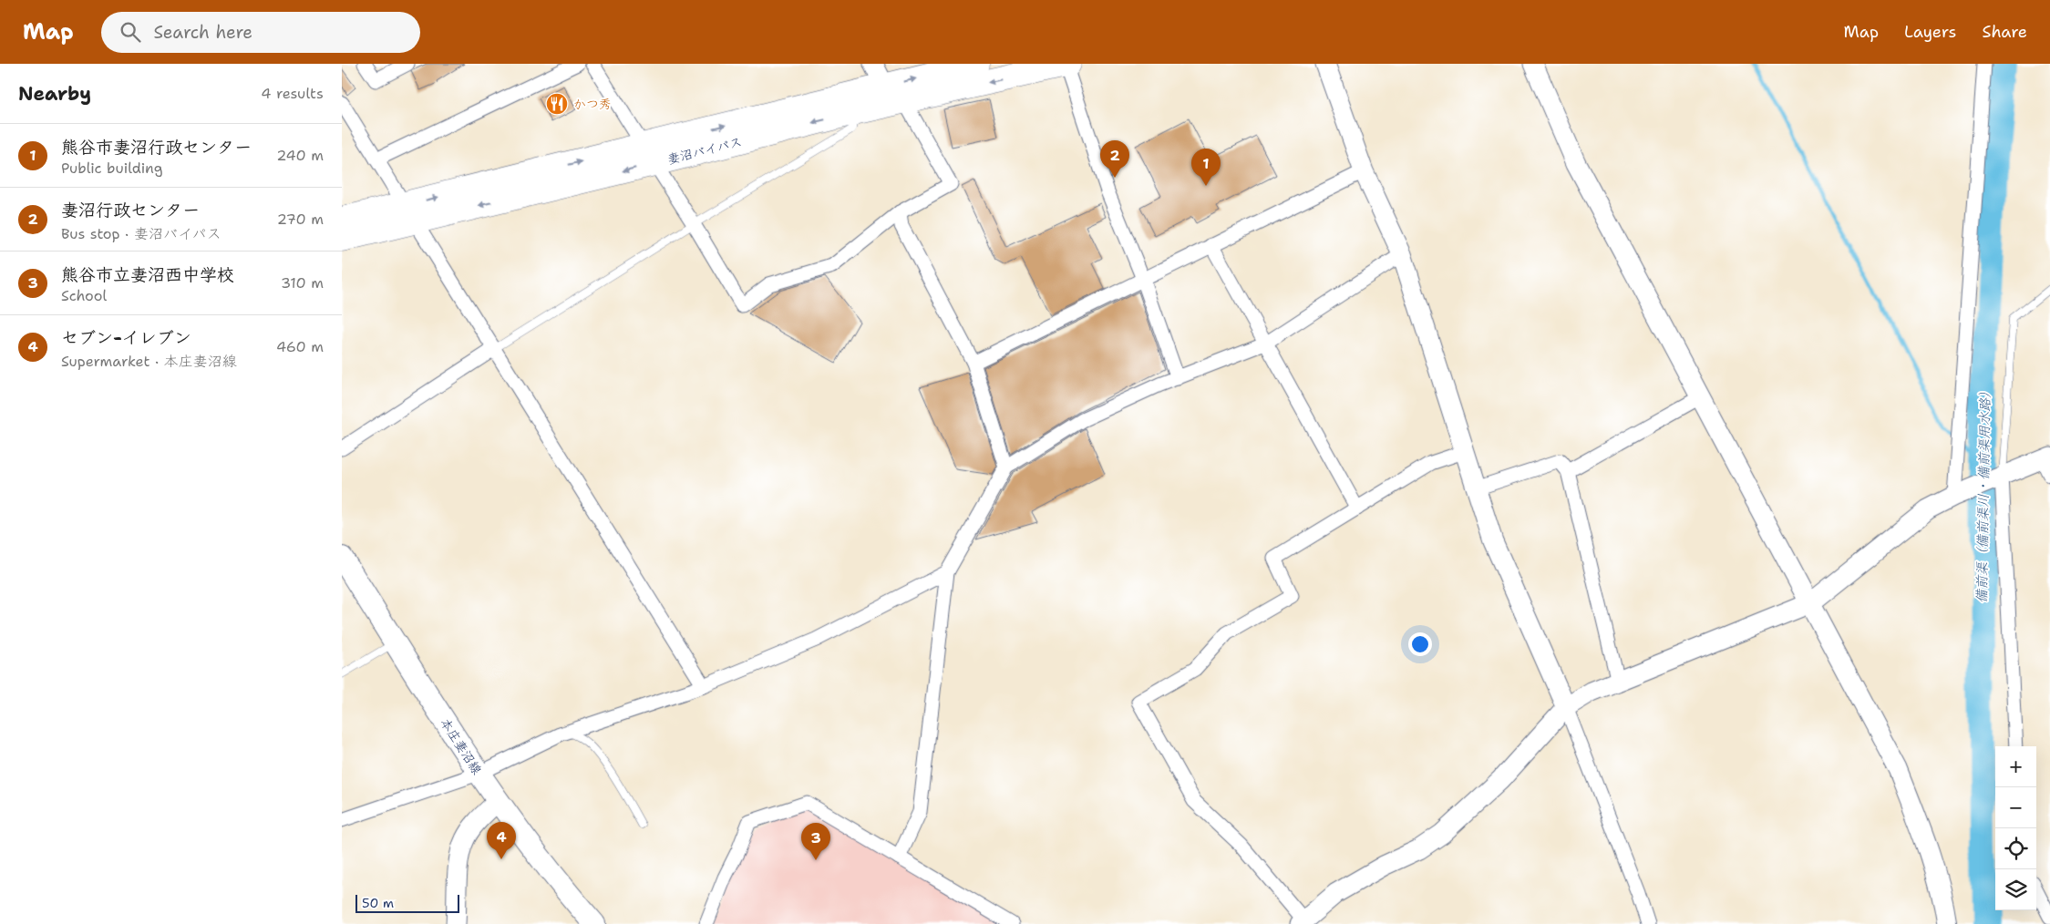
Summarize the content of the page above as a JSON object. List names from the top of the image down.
{
  "streets": {
    "highway": ["妻沼バイパス"],
    "main road": ["本庄妻沼線"]
  },
  "water": ["備前渠（備前渠川・備前渠用水路）"],
  "places": {
    "restaurant": ["かつ秀"]
  },
  "scale_bar": "50 m",
  "page": {
    "header": "Map",
    "search": "Search here",
    "nav": ["Map", "Layers", "Share"],
    "heading": ["Nearby", "4 results"],
    "list": [
      {
        "mark": "1",
        "name": "熊谷市妻沼行政センター",
        "note": "Public building",
        "value": "240 m"
      },
      {
        "mark": "2",
        "name": "妻沼行政センター",
        "note": "Bus stop · 妻沼バイパス",
        "value": "270 m"
      },
      {
        "mark": "3",
        "name": "熊谷市立妻沼西中学校",
        "note": "School",
        "value": "310 m"
      },
      {
        "mark": "4",
        "name": "セブン-イレブン",
        "note": "Supermarket · 本庄妻沼線",
        "value": "460 m"
      }
    ],
    "pins": [
      "2",
      "1",
      "4",
      "3"
    ],
    "map_buttons": ["+", "−"],
    "scale": "50 m"
  }
}
